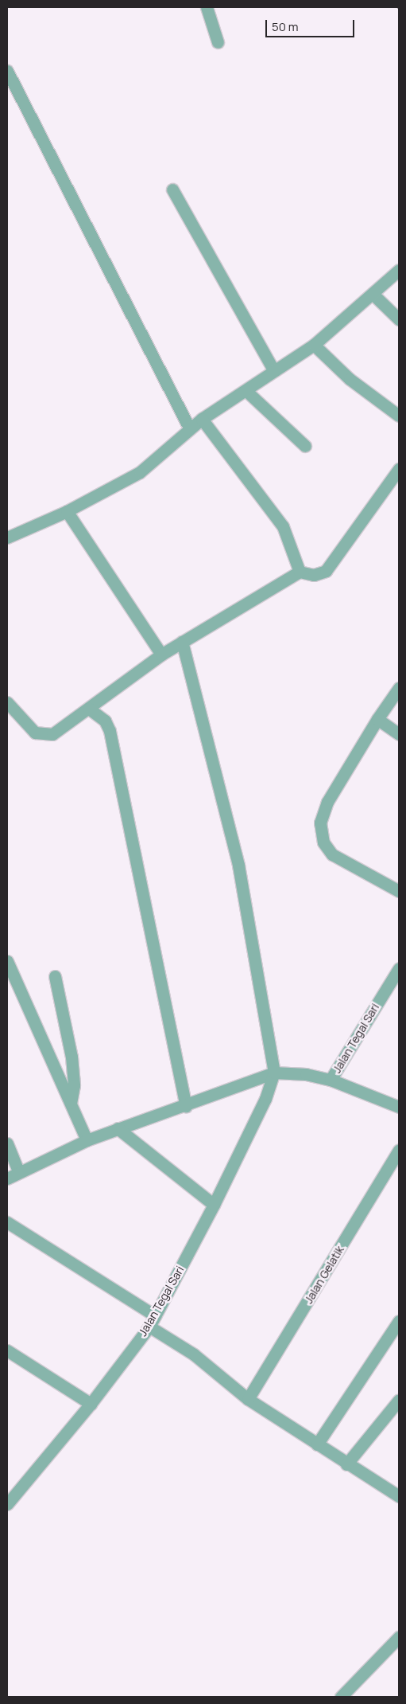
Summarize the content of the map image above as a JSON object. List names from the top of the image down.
{
  "streets": {
    "street": ["Jalan Tegal Sari", "Jalan Gelatik"]
  },
  "scale_bar": "50 m"
}
